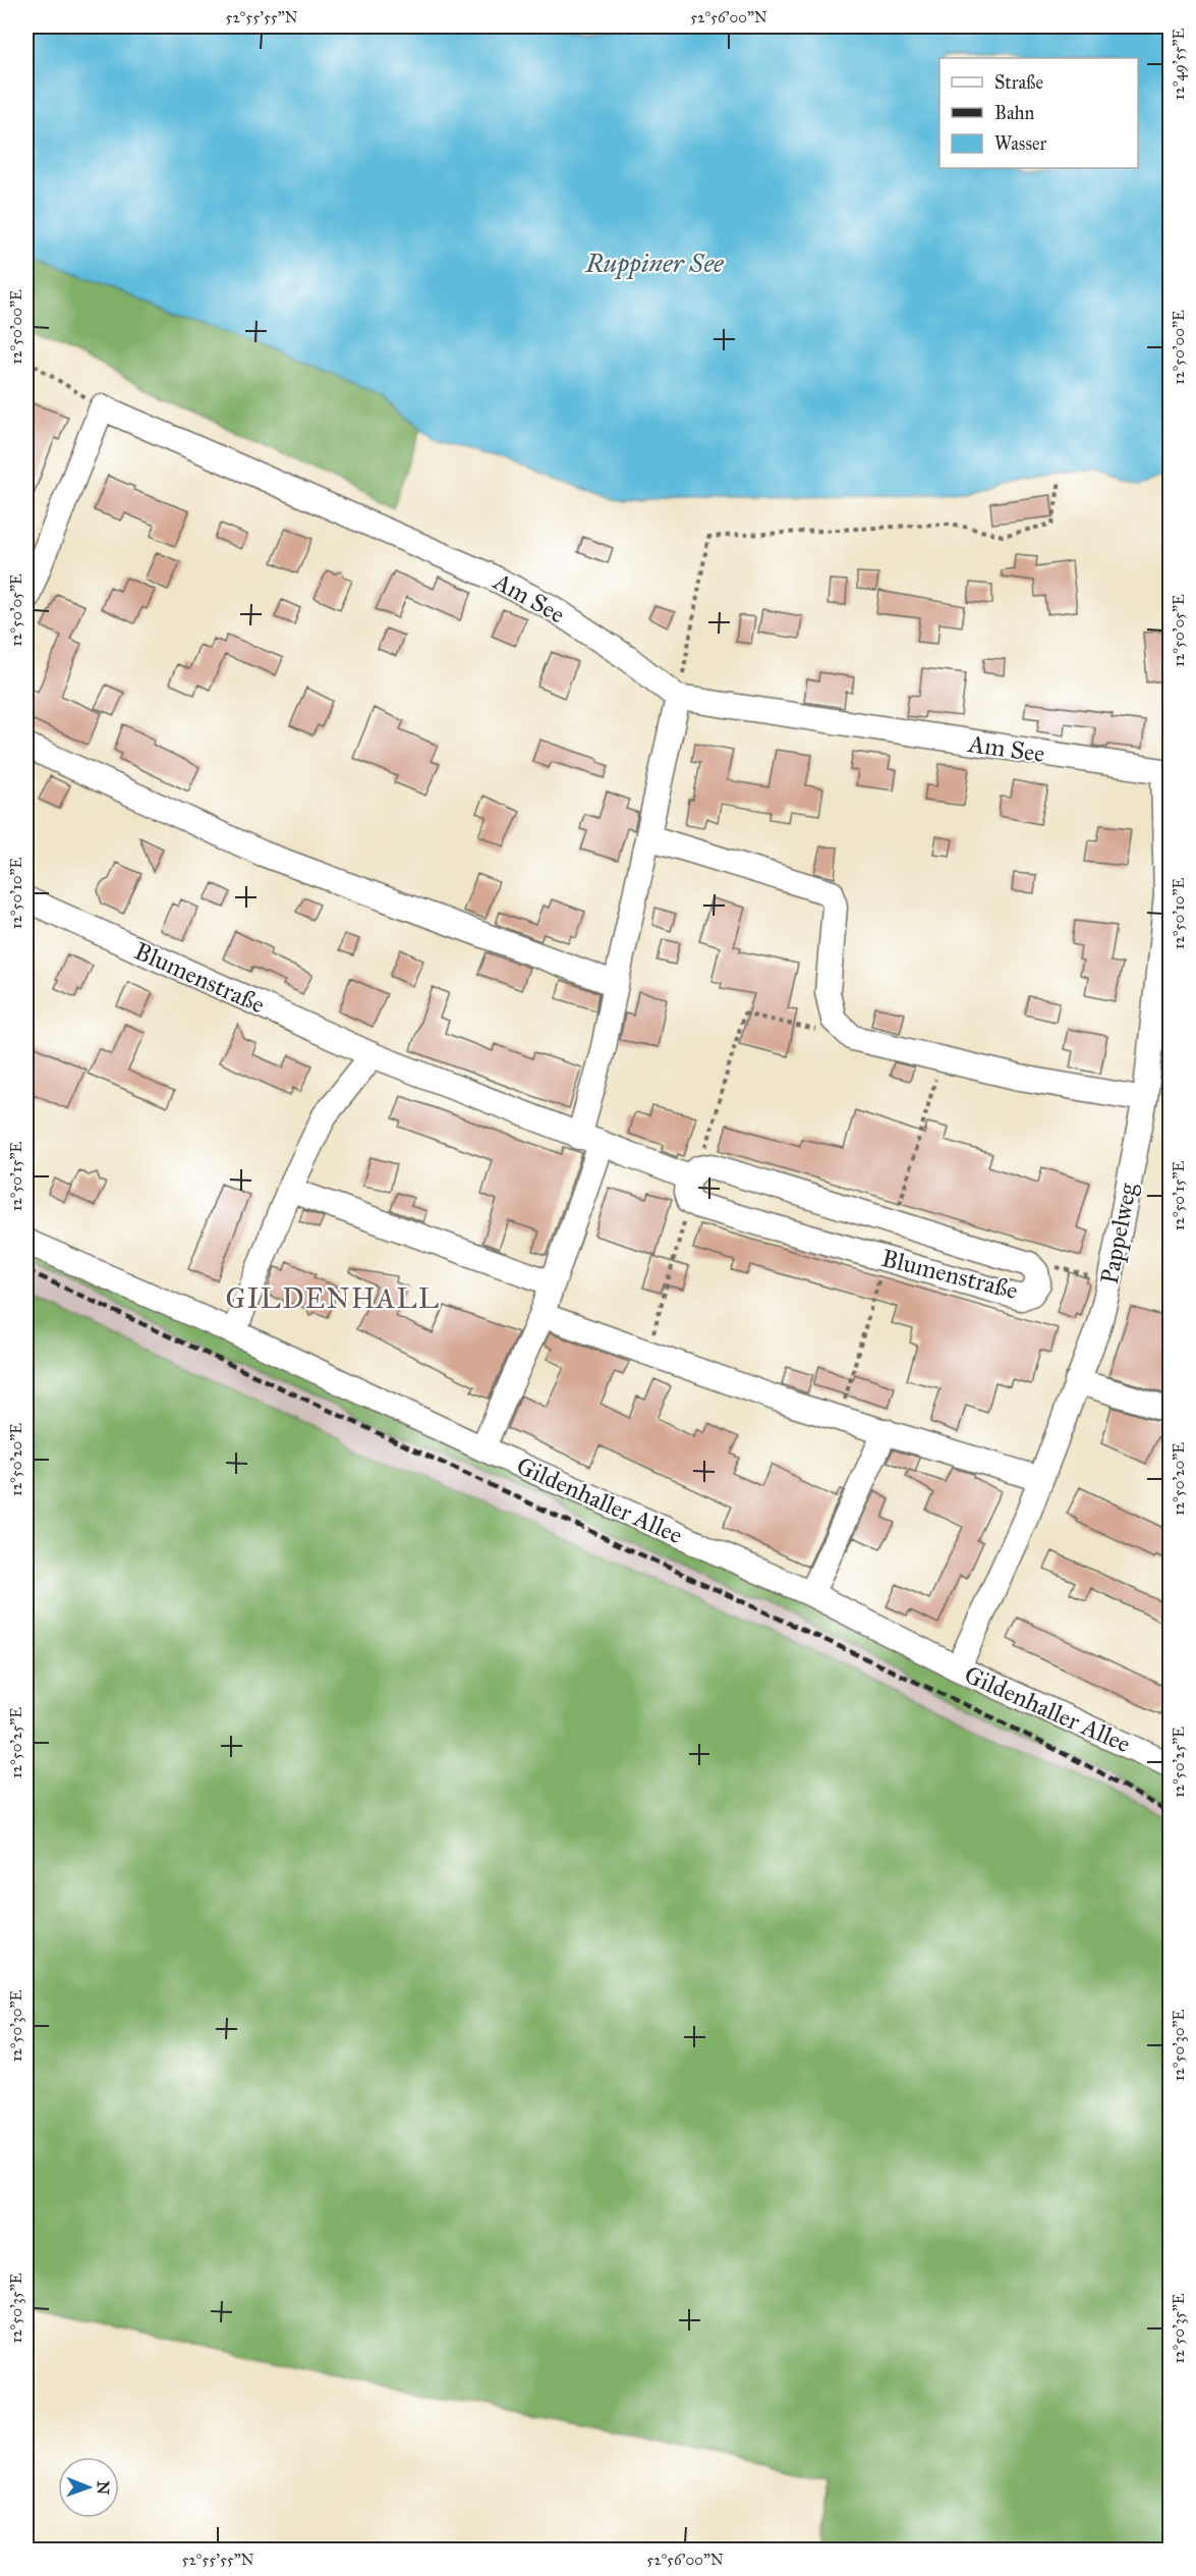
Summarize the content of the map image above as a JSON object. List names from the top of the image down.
{
  "streets": {
    "street": [
      "Am See",
      "Blumenstraße",
      "Pappelweg",
      "Gildenhaller Allee"
    ]
  },
  "crossings": [
    ["Am See", "Pappelweg"],
    ["Pappelweg", "Gildenhaller Allee"]
  ],
  "districts": ["GILDENHALL"],
  "water": ["Ruppiner See"],
  "legend": ["Straße", "Bahn", "Wasser"],
  "north": "right",
  "coordinates": [
    "52°55'55\"N",
    "52°56'00\"N",
    "12°49'55\"E",
    "12°50'00\"E",
    "12°50'05\"E",
    "12°50'10\"E",
    "12°50'15\"E",
    "12°50'20\"E",
    "12°50'25\"E",
    "12°50'30\"E",
    "12°50'35\"E"
  ]
}
